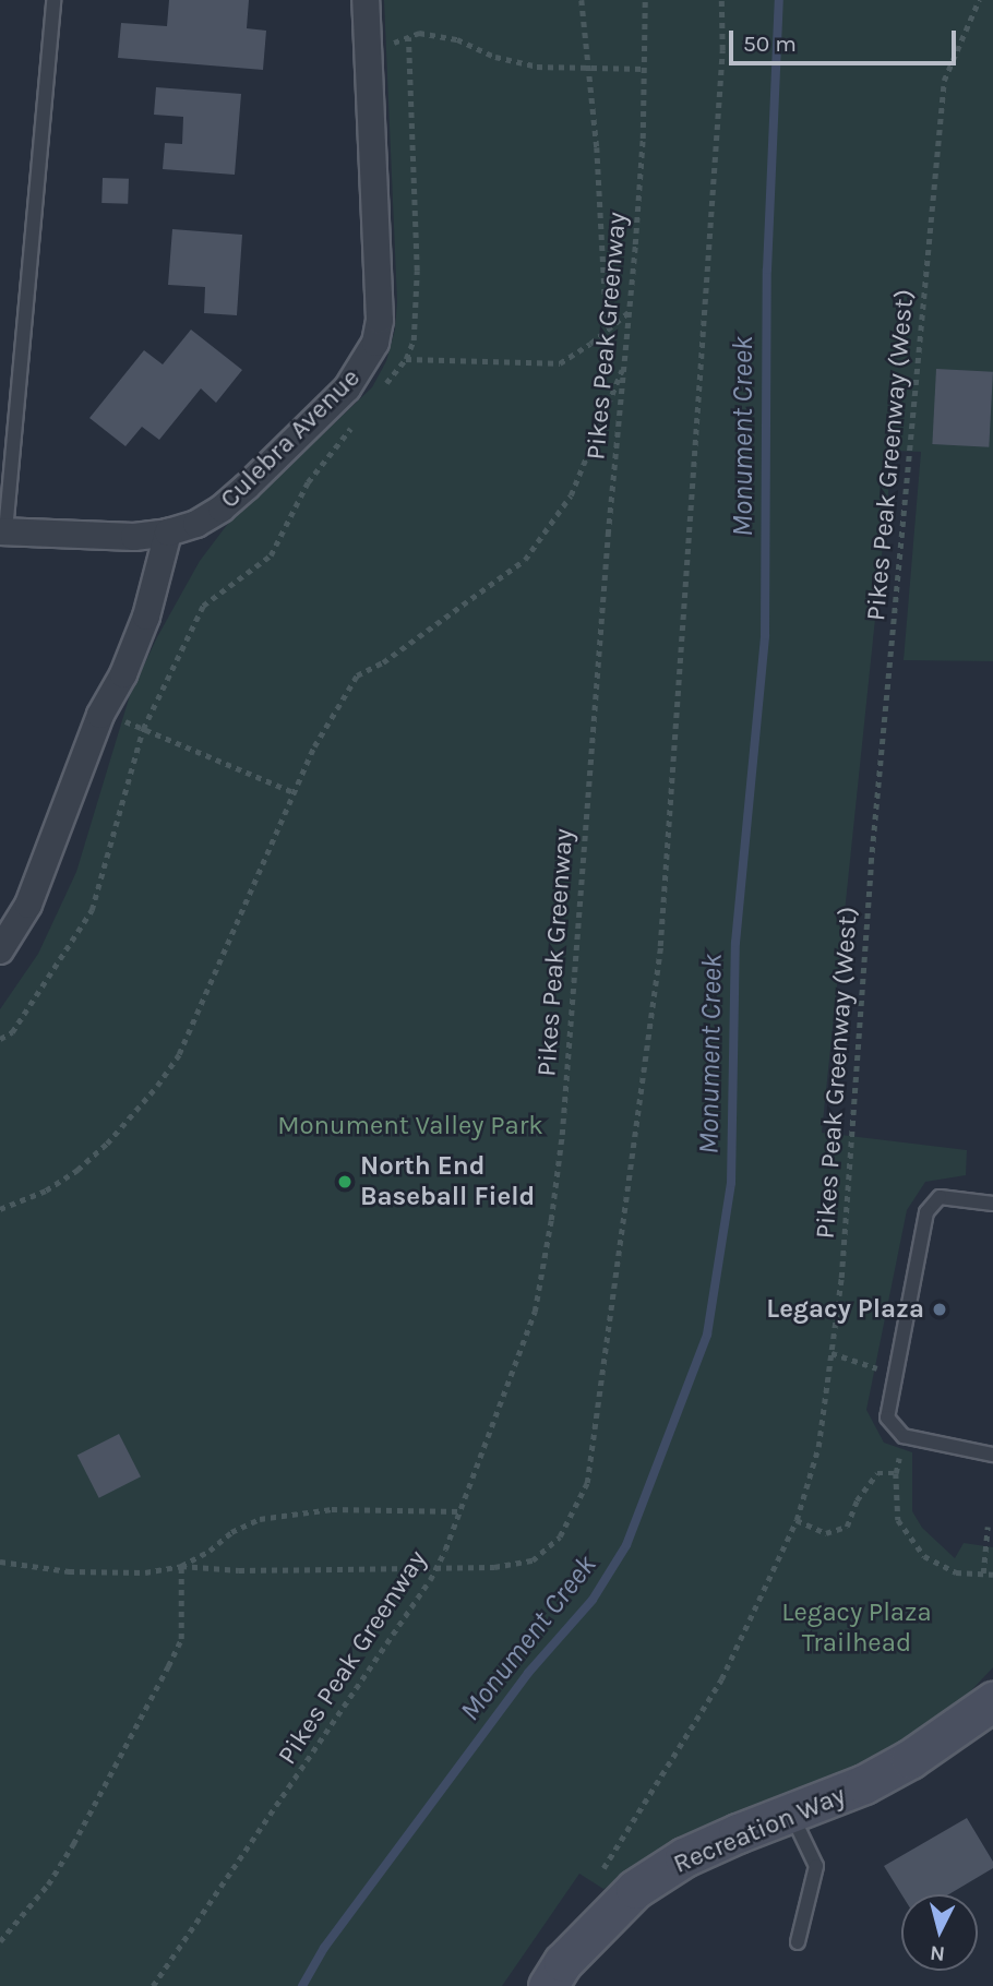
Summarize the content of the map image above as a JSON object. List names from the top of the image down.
{
  "streets": {
    "street": ["Culebra Avenue", "Recreation Way"],
    "path": ["Pikes Peak Greenway", "Pikes Peak Greenway (West)"]
  },
  "water": ["Monument Creek"],
  "parks": ["Monument Valley Park", "Legacy Plaza Trailhead"],
  "places": ["North End Baseball Field", "Legacy Plaza"],
  "scale_bar": "50 m",
  "north": "bottom"
}
